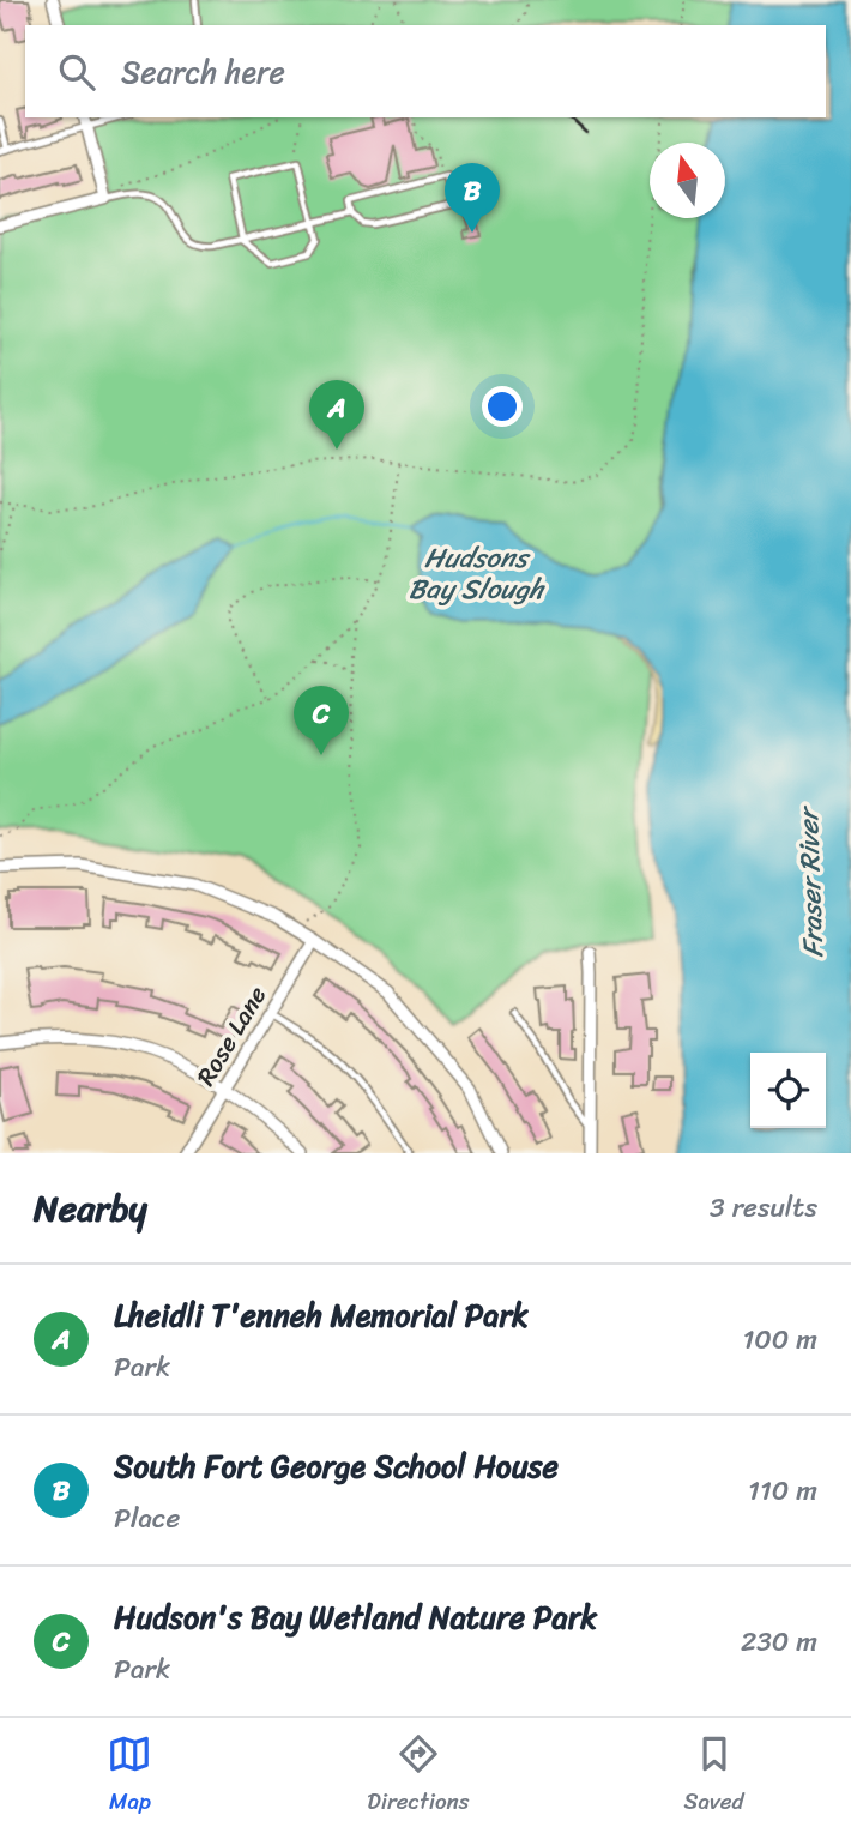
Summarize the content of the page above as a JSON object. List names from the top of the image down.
{
  "streets": {
    "street": ["Rose Lane"]
  },
  "water": ["Hudsons Bay Slough", "Fraser River"],
  "north": "top",
  "page": {
    "search": "Search here",
    "pins": ["B", "A", "C"],
    "heading": ["Nearby", "3 results"],
    "list": [
      {
        "mark": "A",
        "name": "Lheidli T'enneh Memorial Park",
        "note": "Park",
        "value": "100 m"
      },
      {
        "mark": "B",
        "name": "South Fort George School House",
        "note": "Place",
        "value": "110 m"
      },
      {
        "mark": "C",
        "name": "Hudson's Bay Wetland Nature Park",
        "note": "Park",
        "value": "230 m"
      }
    ],
    "nav": ["Map", "Directions", "Saved"]
  }
}
